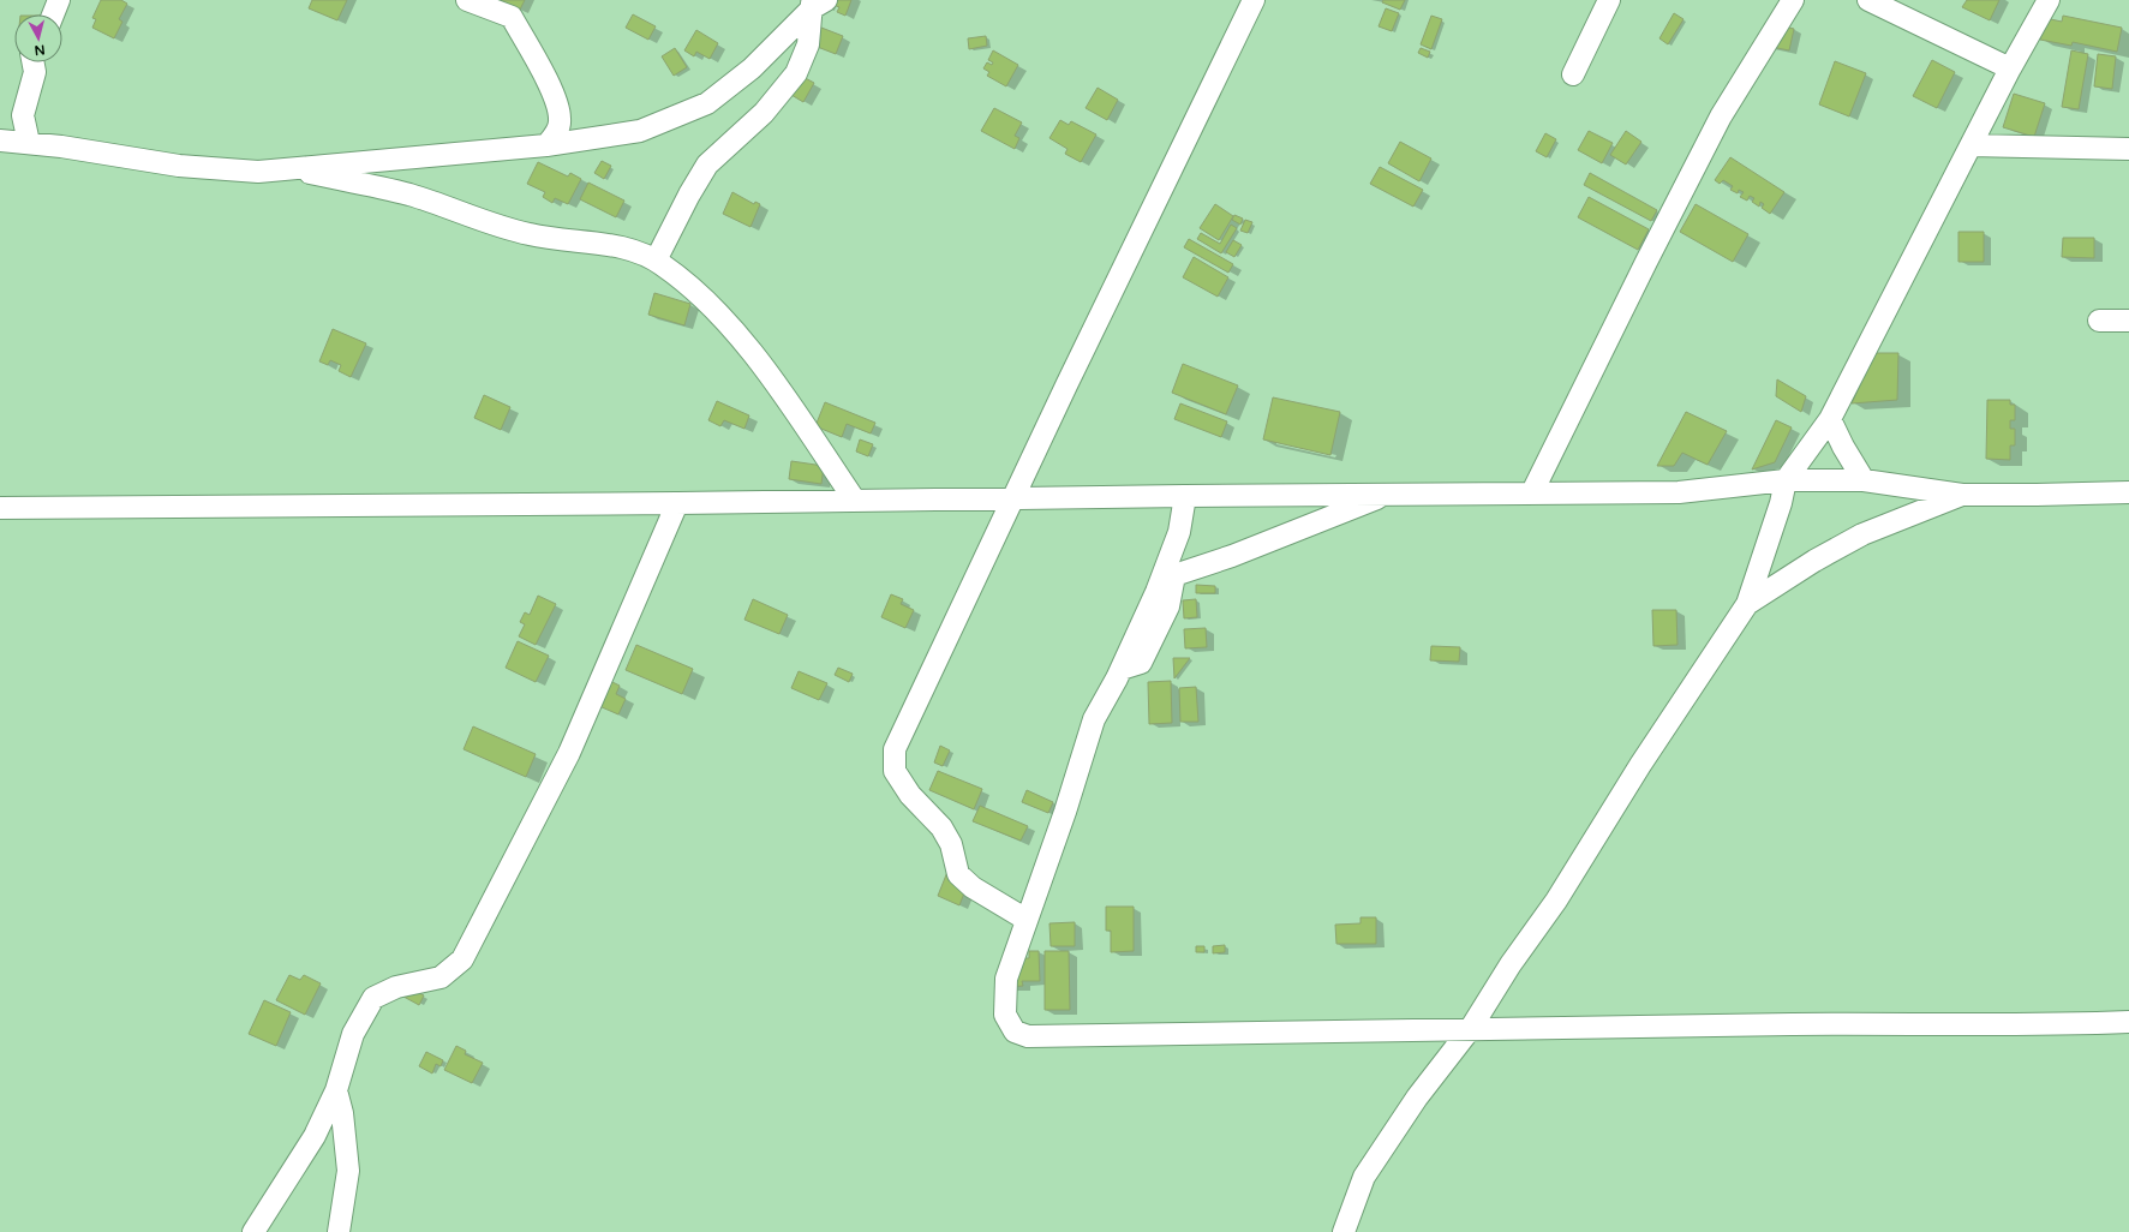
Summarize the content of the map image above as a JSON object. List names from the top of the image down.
{
  "north": "bottom"
}
